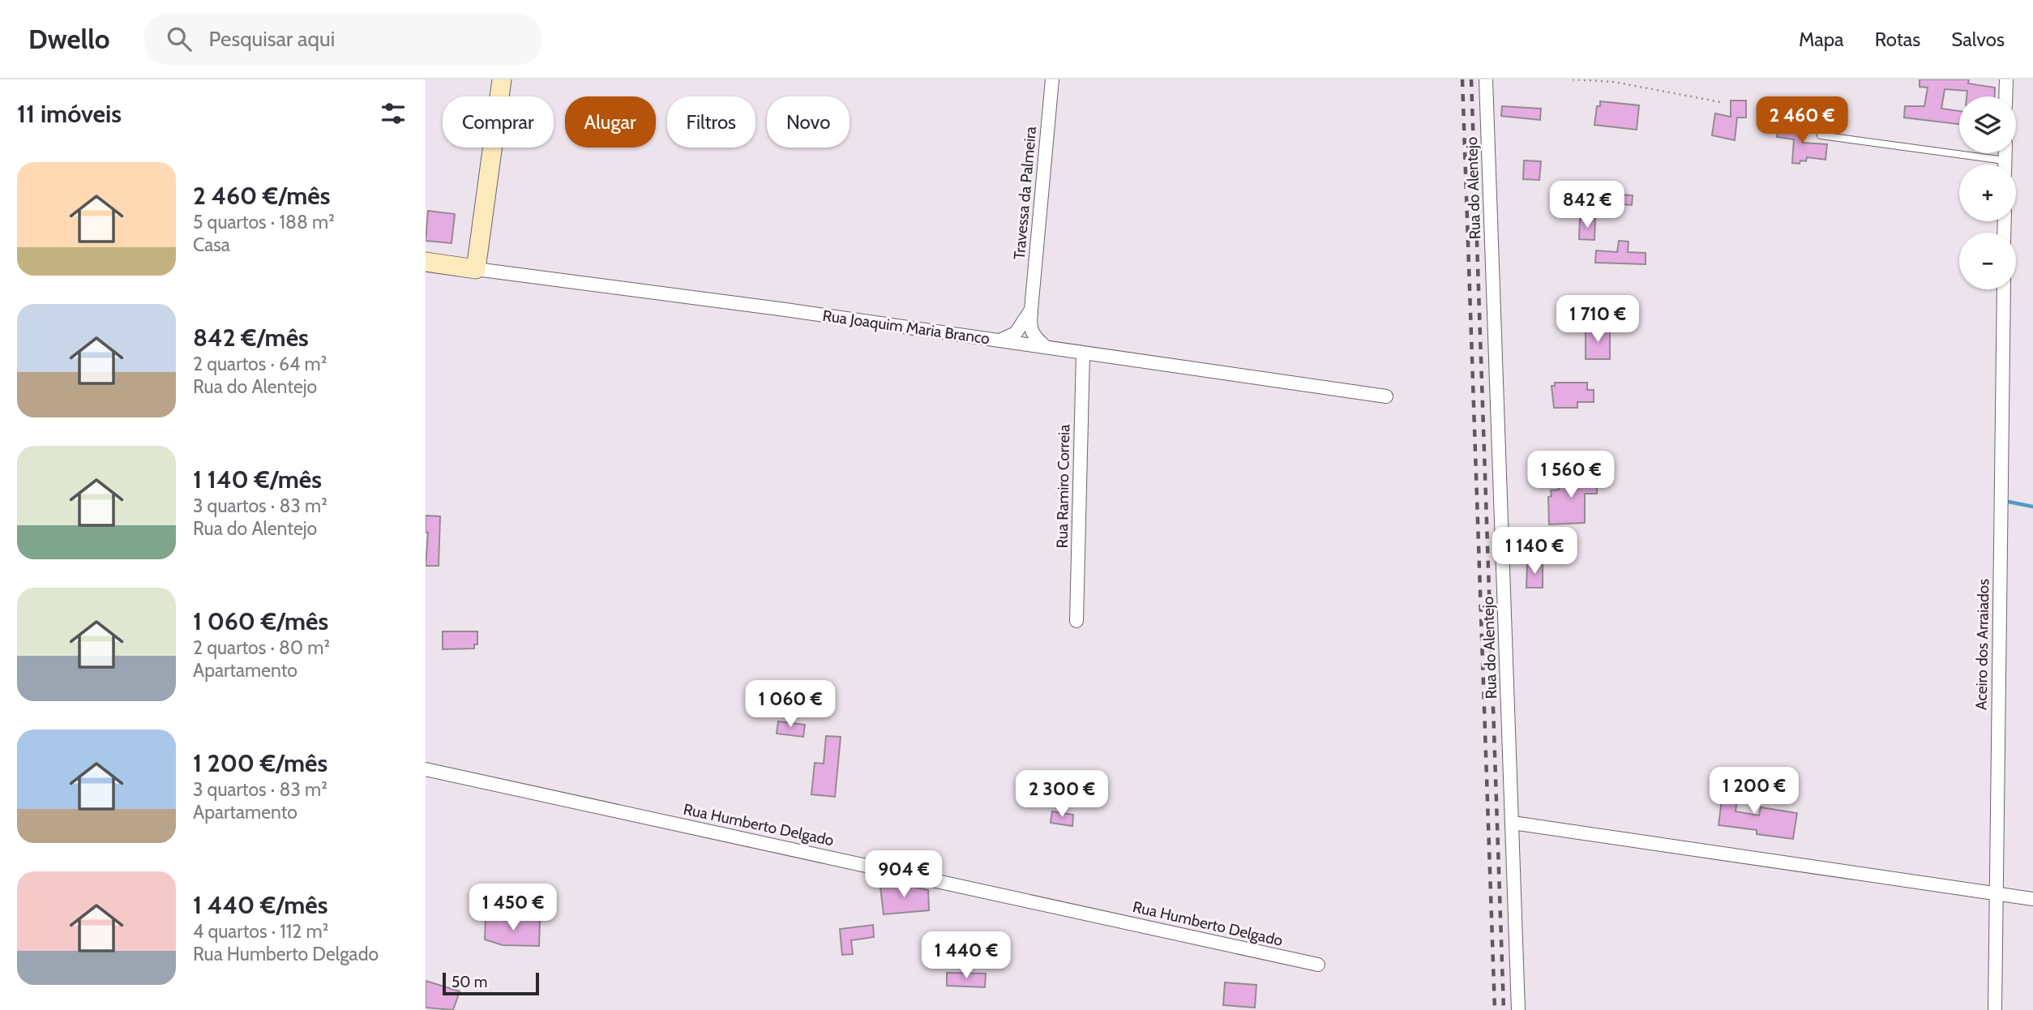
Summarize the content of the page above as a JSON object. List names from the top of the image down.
{
  "streets": {
    "street": [
      "Rua do Alentejo",
      "Travessa da Palmeira",
      "Rua Joaquim Maria Branco",
      "Rua Ramiro Correia",
      "Aceiro dos Arraiados",
      "Rua Humberto Delgado"
    ]
  },
  "crossings": [
    ["Travessa da Palmeira", "Rua Joaquim Maria Branco"],
    ["Rua Joaquim Maria Branco", "Rua Ramiro Correia"]
  ],
  "scale_bar": "50 m",
  "page": {
    "header": "Dwello",
    "search": "Pesquisar aqui",
    "nav": ["Mapa", "Rotas", "Salvos"],
    "heading": "11 imóveis",
    "map_buttons": ["+", "−"],
    "price": [
      "2 460 €",
      "842 €",
      "1 710 €",
      "1 560 €",
      "1 140 €",
      "1 060 €",
      "1 200 €",
      "2 300 €",
      "904 €",
      "1 450 €",
      "1 440 €"
    ],
    "chip": [
      "Comprar",
      "Alugar",
      "Filtros",
      "Novo"
    ],
    "list": [
      {
        "name": "2 460 €/mês",
        "note": "5 quartos · 188 m² · Casa"
      },
      {
        "name": "842 €/mês",
        "note": "2 quartos · 64 m² · Rua do Alentejo"
      },
      {
        "name": "1 140 €/mês",
        "note": "3 quartos · 83 m² · Rua do Alentejo"
      },
      {
        "name": "1 060 €/mês",
        "note": "2 quartos · 80 m² · Apartamento"
      },
      {
        "name": "1 200 €/mês",
        "note": "3 quartos · 83 m² · Apartamento"
      },
      {
        "name": "1 440 €/mês",
        "note": "4 quartos · 112 m² · Rua Humberto Delgado"
      }
    ],
    "scale": "50 m"
  }
}
